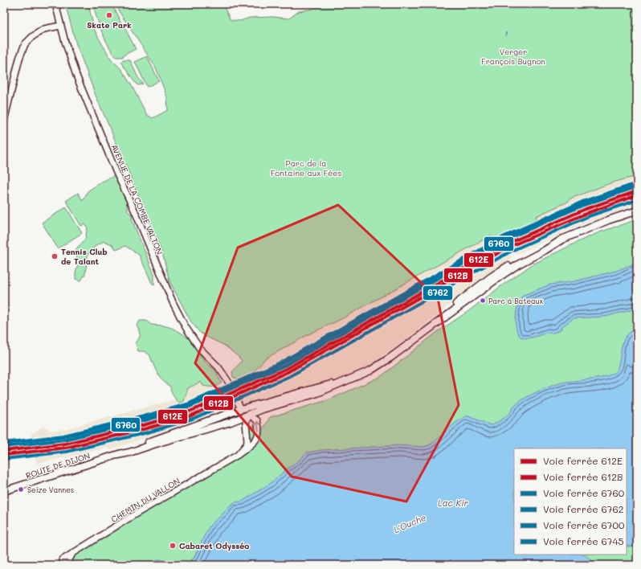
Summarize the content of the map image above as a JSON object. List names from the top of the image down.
{
  "streets": {
    "main road": ["ROUTE DE DIJON"],
    "street": ["AVENUE DE LA COMBE VALTON", "CHEMIN DU VALLON"]
  },
  "crossings": [
    ["ROUTE DE DIJON", "CHEMIN DU VALLON"]
  ],
  "water": ["Lac Kir", "L'Ouche"],
  "parks": ["Verger François Bugnon", "Parc de la Fontaine aux Fées"],
  "places": [
    "Skate Park",
    "Tennis Club de Talant",
    "Parc à Bateaux",
    "Seize Vannes",
    "Cabaret Odysséo"
  ],
  "lines": [
    "rail line 6700",
    "rail line 6745",
    "rail line 6760",
    "rail line 612E",
    "rail line 612B",
    "rail line 6762"
  ],
  "legend": [
    "Voie ferrée 612E",
    "Voie ferrée 612B",
    "Voie ferrée 6760",
    "Voie ferrée 6762",
    "Voie ferrée 6700",
    "Voie ferrée 6745"
  ]
}
